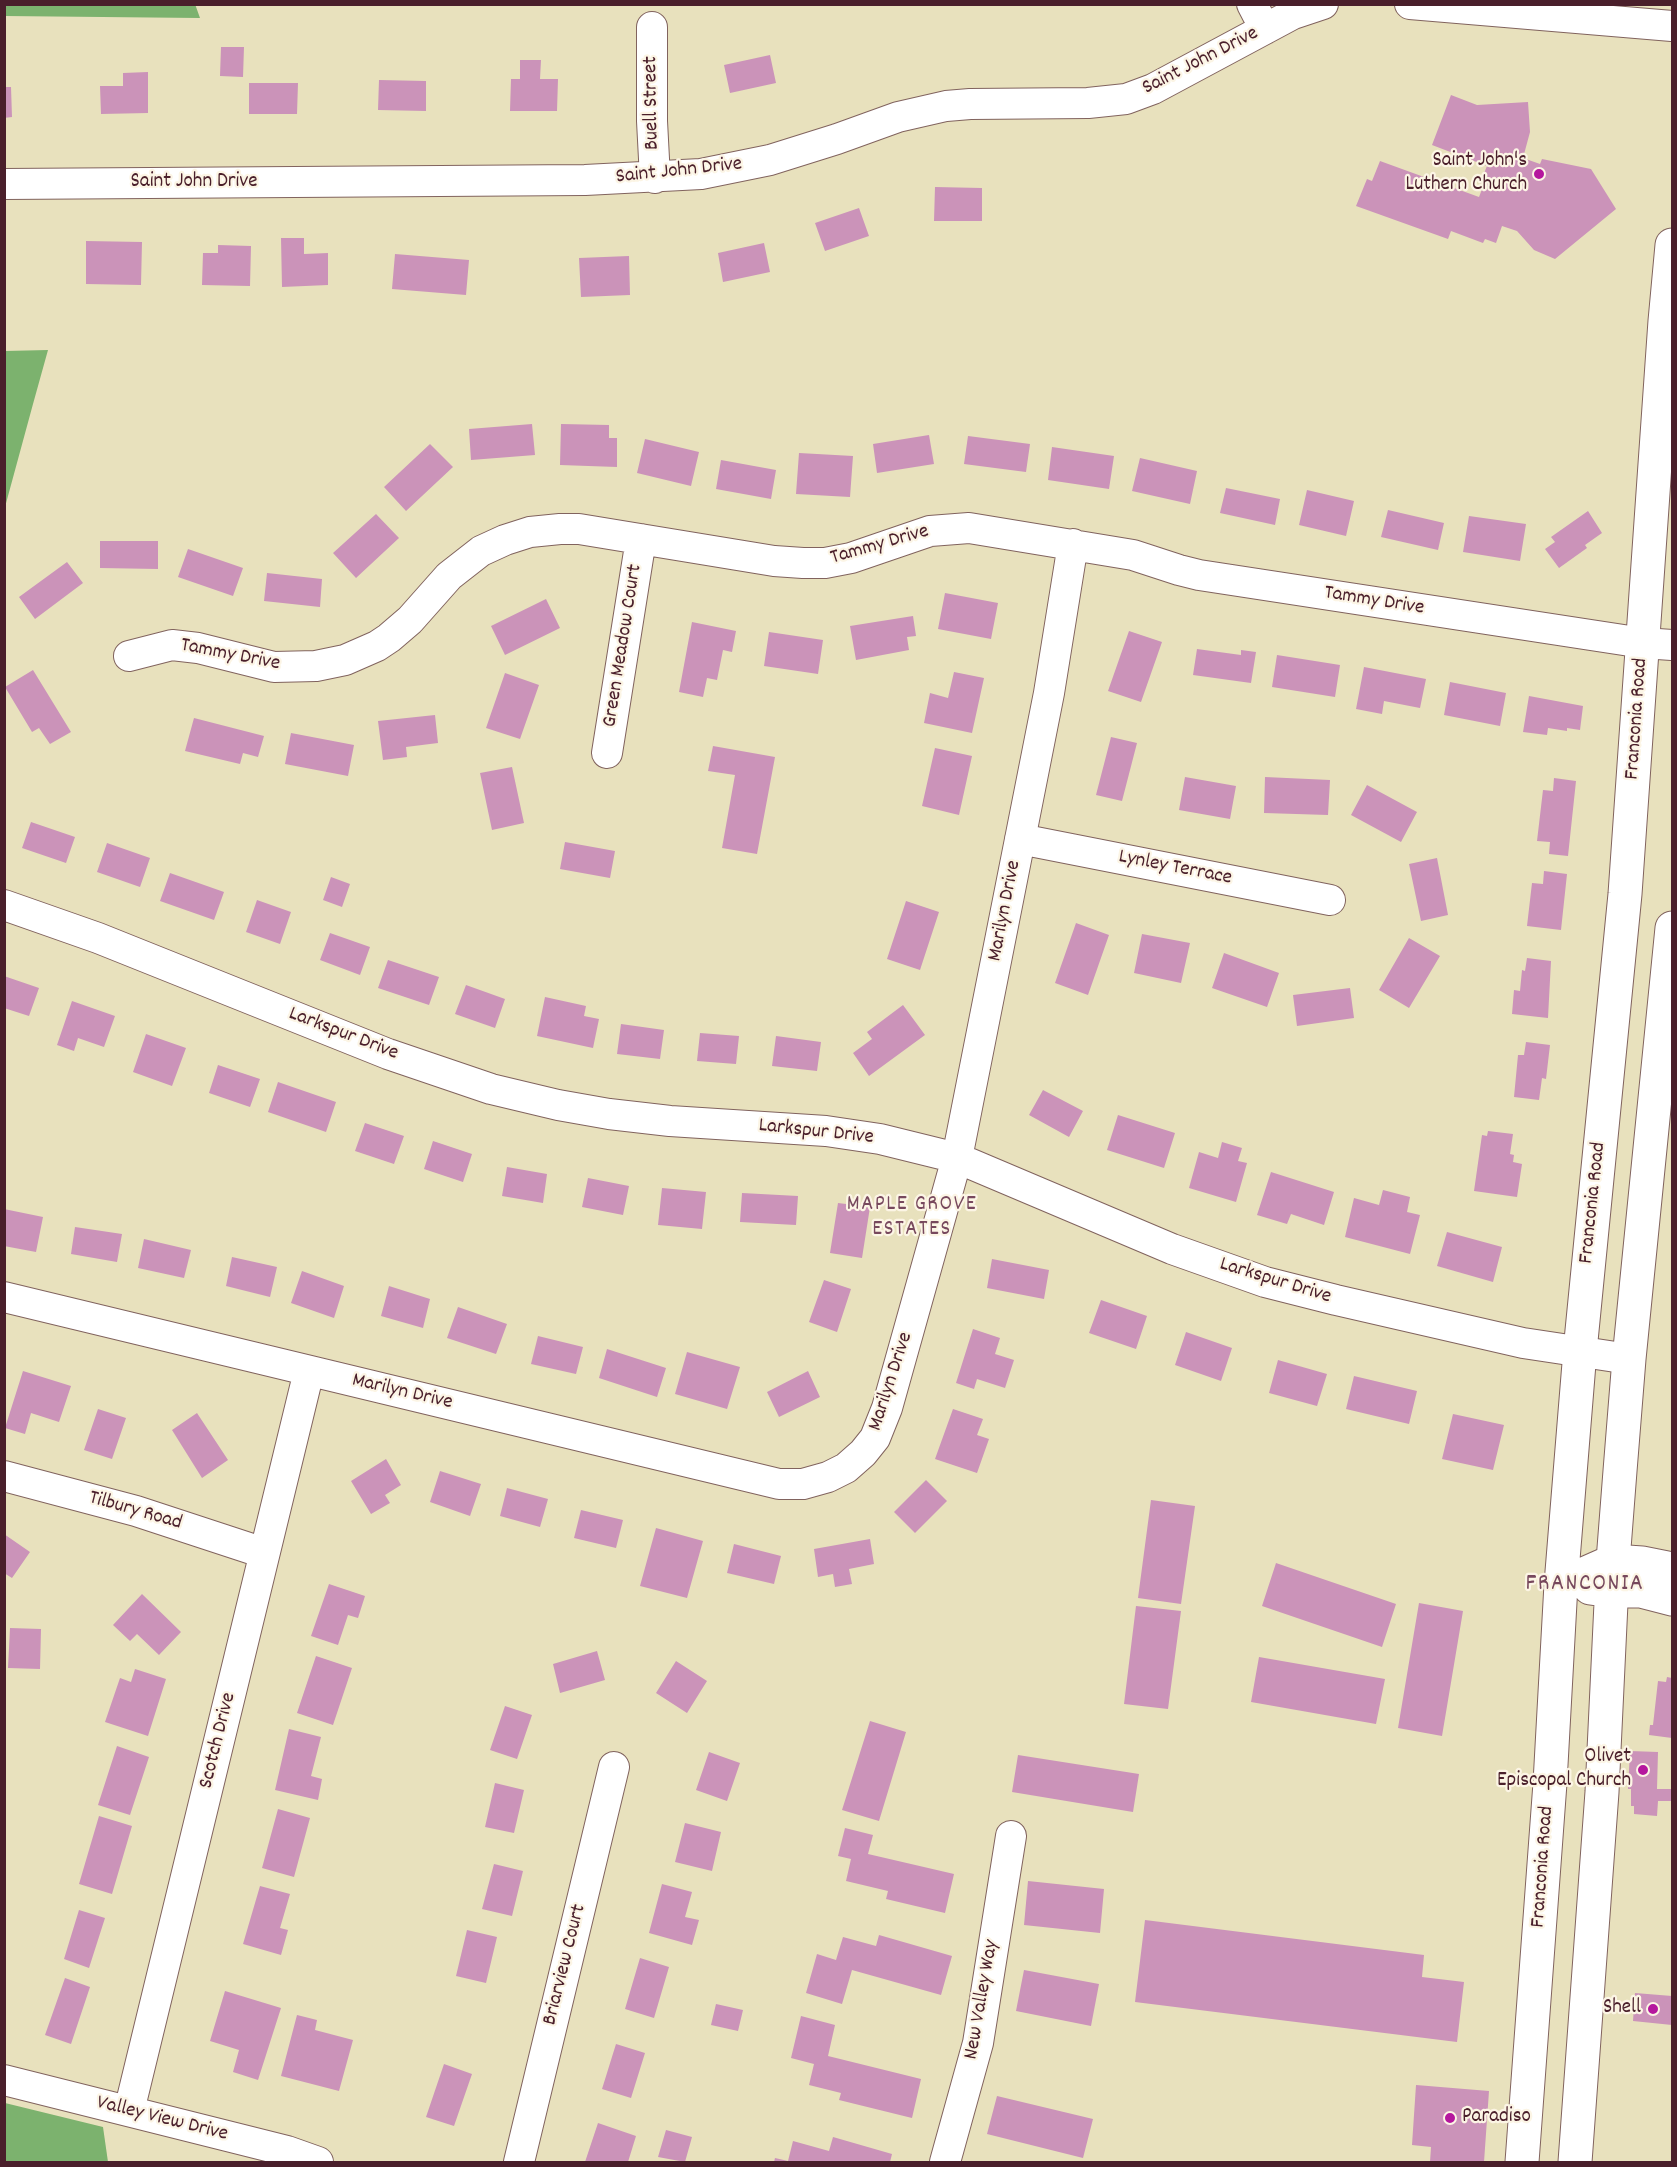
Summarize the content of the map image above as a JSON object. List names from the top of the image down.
{
  "streets": {
    "main road": ["Franconia Road"],
    "street": [
      "Saint John Drive",
      "Buell Street",
      "Tammy Drive",
      "Green Meadow Court",
      "Lynley Terrace",
      "Marilyn Drive",
      "Larkspur Drive",
      "Tilbury Road",
      "Scotch Drive",
      "Briarview Court",
      "New Valley Way",
      "Valley View Drive"
    ]
  },
  "crossings": [
    ["Saint John Drive", "Buell Street"],
    ["Tammy Drive", "Green Meadow Court"],
    ["Tammy Drive", "Franconia Road"],
    ["Tammy Drive", "Marilyn Drive"],
    ["Franconia Road", "Larkspur Drive"],
    ["Lynley Terrace", "Marilyn Drive"],
    ["Marilyn Drive", "Larkspur Drive"],
    ["Marilyn Drive", "Scotch Drive"],
    ["Tilbury Road", "Scotch Drive"],
    ["Scotch Drive", "Valley View Drive"]
  ],
  "districts": ["MAPLE GROVE ESTATES", "FRANCONIA"],
  "places": [
    "Saint John's Luthern Church",
    "Olivet Episcopal Church",
    "Shell",
    "Paradiso"
  ]
}
